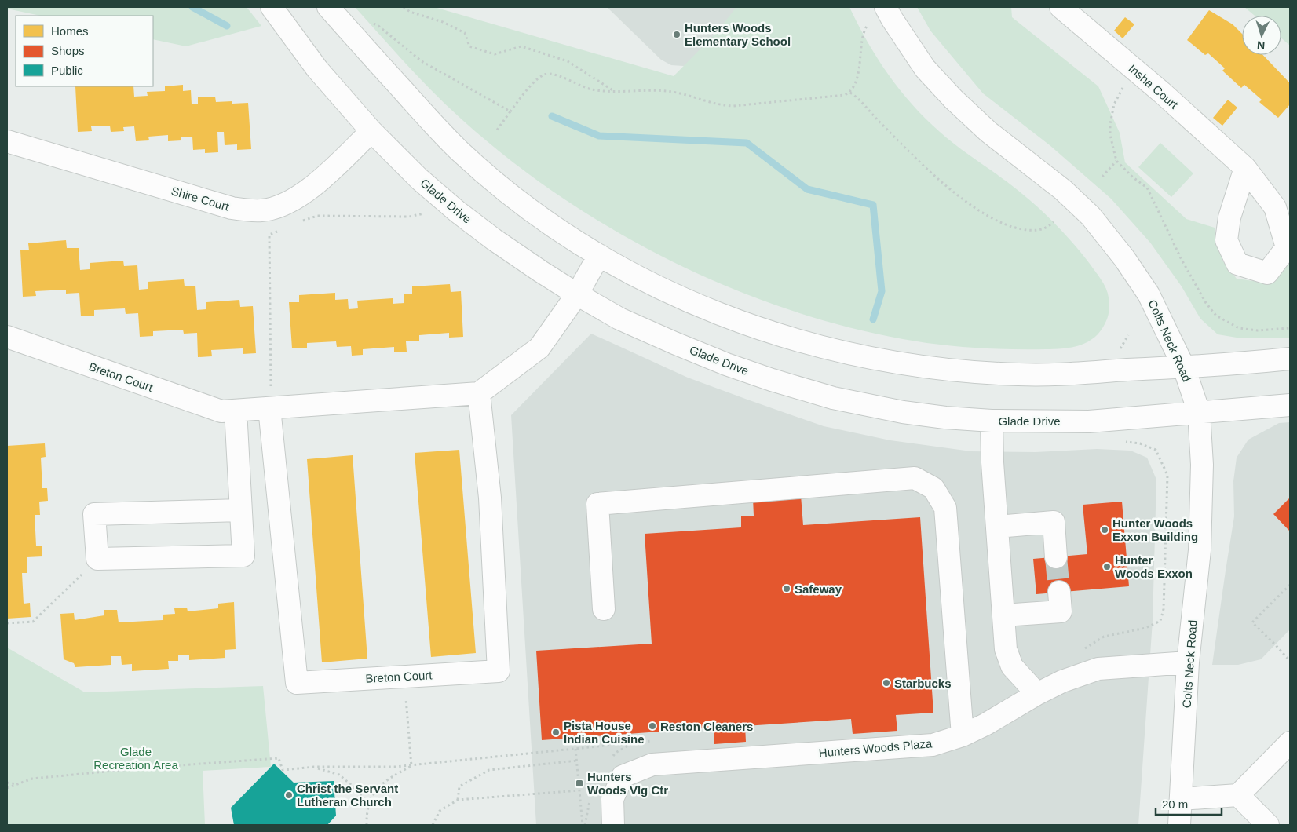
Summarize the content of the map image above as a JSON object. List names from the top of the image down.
{
  "streets": {
    "street": [
      "Insha Court",
      "Shire Court",
      "Glade Drive",
      "Colts Neck Road",
      "Breton Court",
      "Hunters Woods Plaza"
    ]
  },
  "crossings": [
    ["Shire Court", "Glade Drive"],
    ["Glade Drive", "Colts Neck Road"],
    ["Colts Neck Road", "Hunters Woods Plaza"]
  ],
  "parks": ["Glade Recreation Area"],
  "places": {
    "other": [
      "Hunters Woods Elementary School",
      "Hunter Woods Exxon Building",
      "Hunter Woods Exxon",
      "Safeway",
      "Starbucks",
      "Reston Cleaners",
      "Pista House Indian Cuisine",
      "Christ the Servant Lutheran Church"
    ],
    "transit": ["Hunters Woods Vlg Ctr"]
  },
  "legend": ["Homes", "Shops", "Public"],
  "scale_bar": "20 m",
  "north": "bottom"
}
